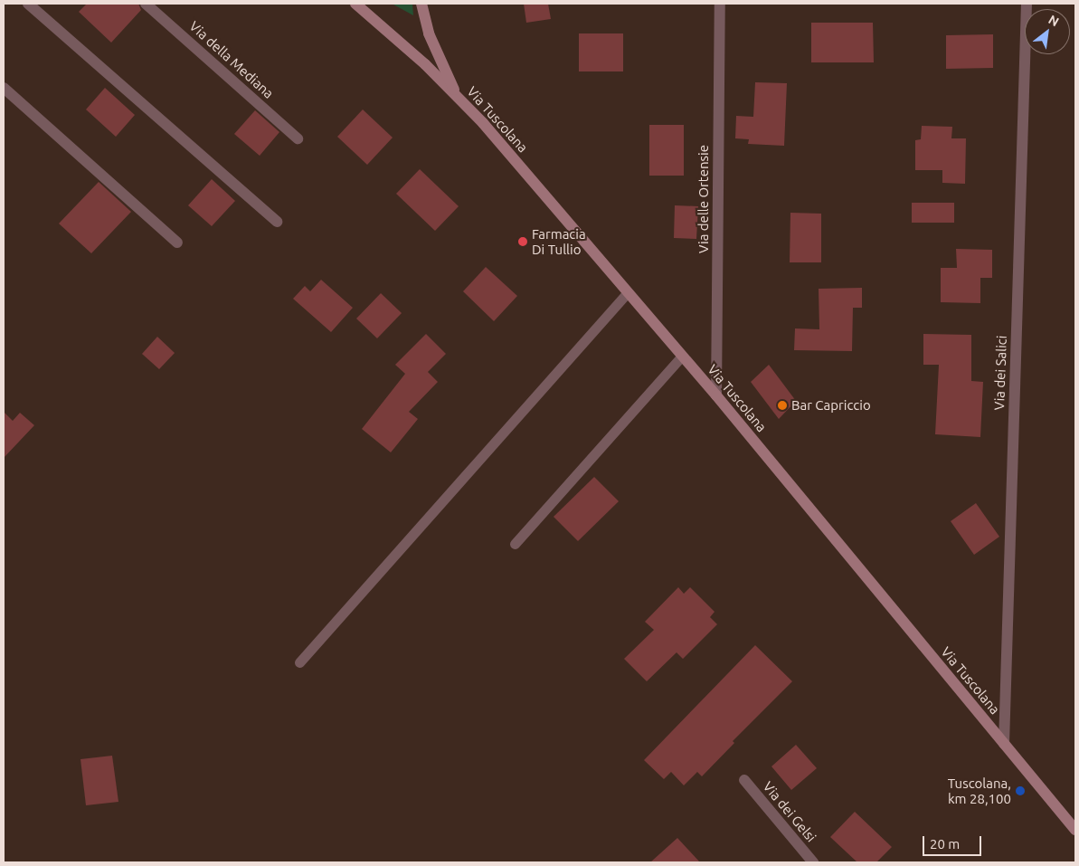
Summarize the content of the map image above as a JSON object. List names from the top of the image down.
{
  "streets": {
    "main road": ["Via Tuscolana"],
    "street": [
      "Via della Mediana",
      "Via delle Ortensie",
      "Via dei Salici",
      "Via dei Gelsi"
    ]
  },
  "crossings": [
    ["Via Tuscolana", "Via delle Ortensie"],
    ["Via Tuscolana", "Via dei Salici"]
  ],
  "places": ["Farmacia Di Tullio", "Bar Capriccio", "Tuscolana, km 28,100"],
  "scale_bar": "20 m",
  "north": "top right"
}
